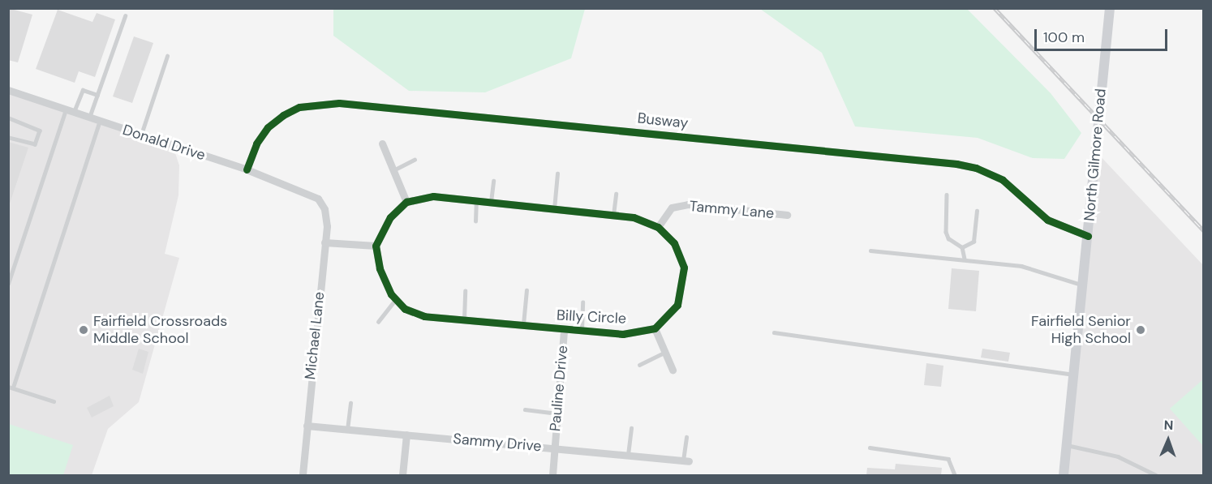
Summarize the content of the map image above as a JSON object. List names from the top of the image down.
{
  "streets": {
    "street": [
      "Busway",
      "Donald Drive",
      "North Gilmore Road",
      "Tammy Lane",
      "Billy Circle",
      "Michael Lane",
      "Pauline Drive",
      "Sammy Drive"
    ]
  },
  "crossings": [
    ["Busway", "Donald Drive"],
    ["Busway", "North Gilmore Road"],
    ["Donald Drive", "Michael Lane"],
    ["Billy Circle", "Pauline Drive"],
    ["Michael Lane", "Sammy Drive"],
    ["Pauline Drive", "Sammy Drive"]
  ],
  "places": ["Fairfield Crossroads Middle School", "Fairfield Senior High School"],
  "scale_bar": "100 m",
  "north": "top"
}
